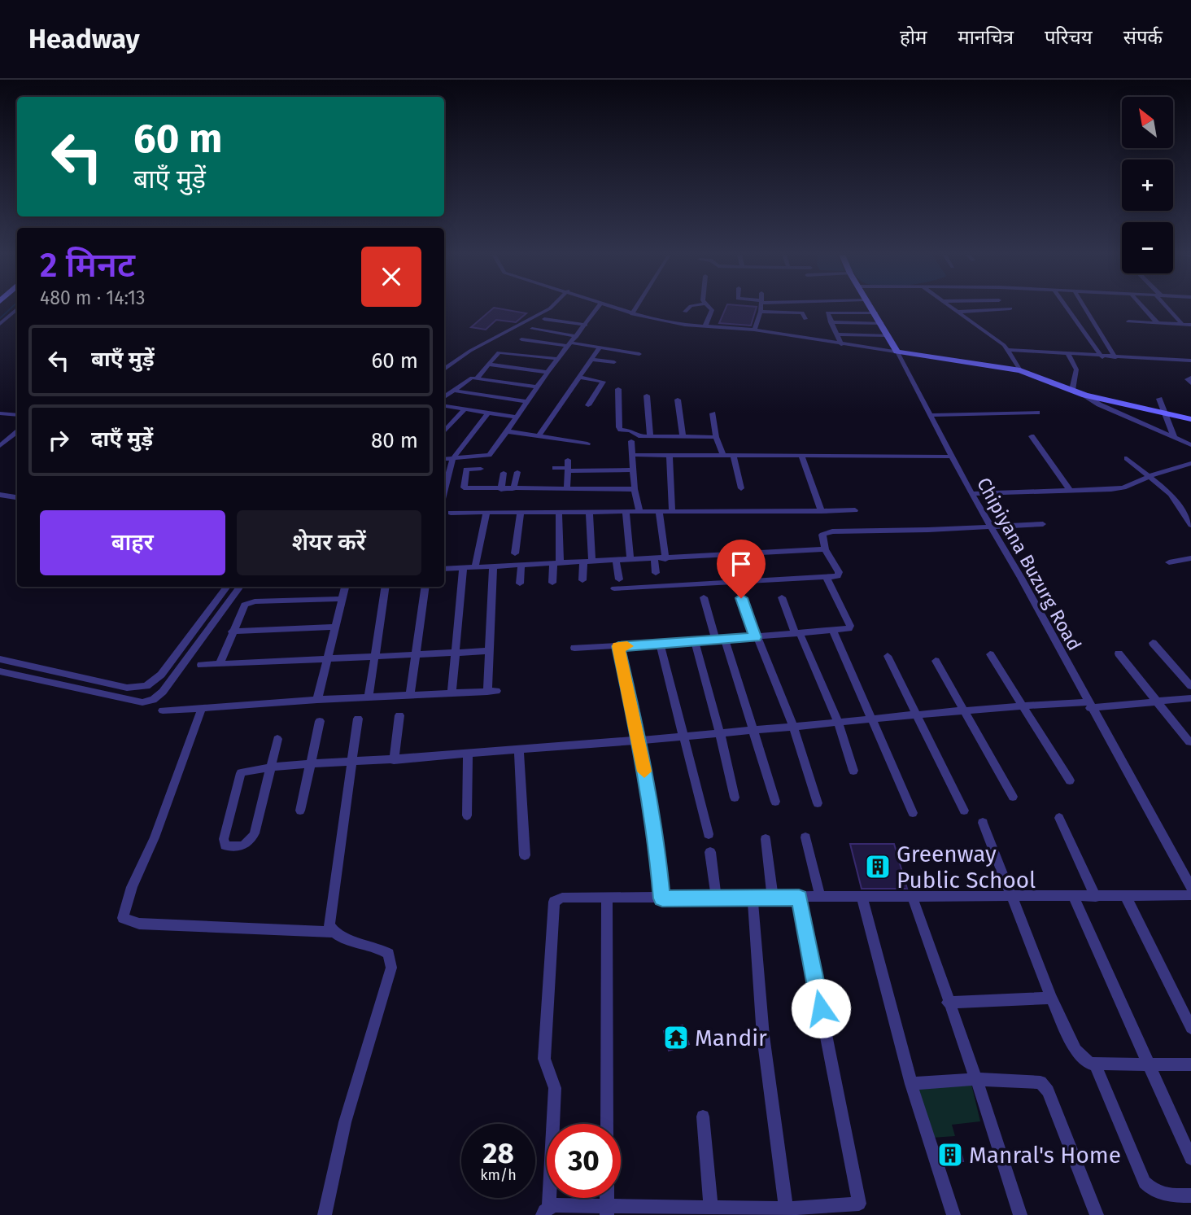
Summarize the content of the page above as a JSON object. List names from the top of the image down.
{
  "streets": {
    "street": ["Chipiyana Buzurg Road"]
  },
  "places": {
    "building": ["Greenway Public School", "Manral's Home"],
    "temple": ["Mandir"]
  },
  "north": "top left",
  "page": {
    "header": "Headway",
    "nav": [
      "होम",
      "मानचित्र",
      "परिचय",
      "संपर्क"
    ],
    "map_buttons": ["+", "−"],
    "turn": ["60 m", "बाएँ मुड़ें"],
    "heading": ["2 मिनट", "480 m · 14:13"],
    "list": [
      {
        "name": "बाएँ मुड़ें",
        "value": "60 m"
      },
      {
        "name": "दाएँ मुड़ें",
        "value": "80 m"
      }
    ],
    "buttons": ["बाहर", "शेयर करें"],
    "speed": "28 km/h",
    "limit": "30"
  }
}
